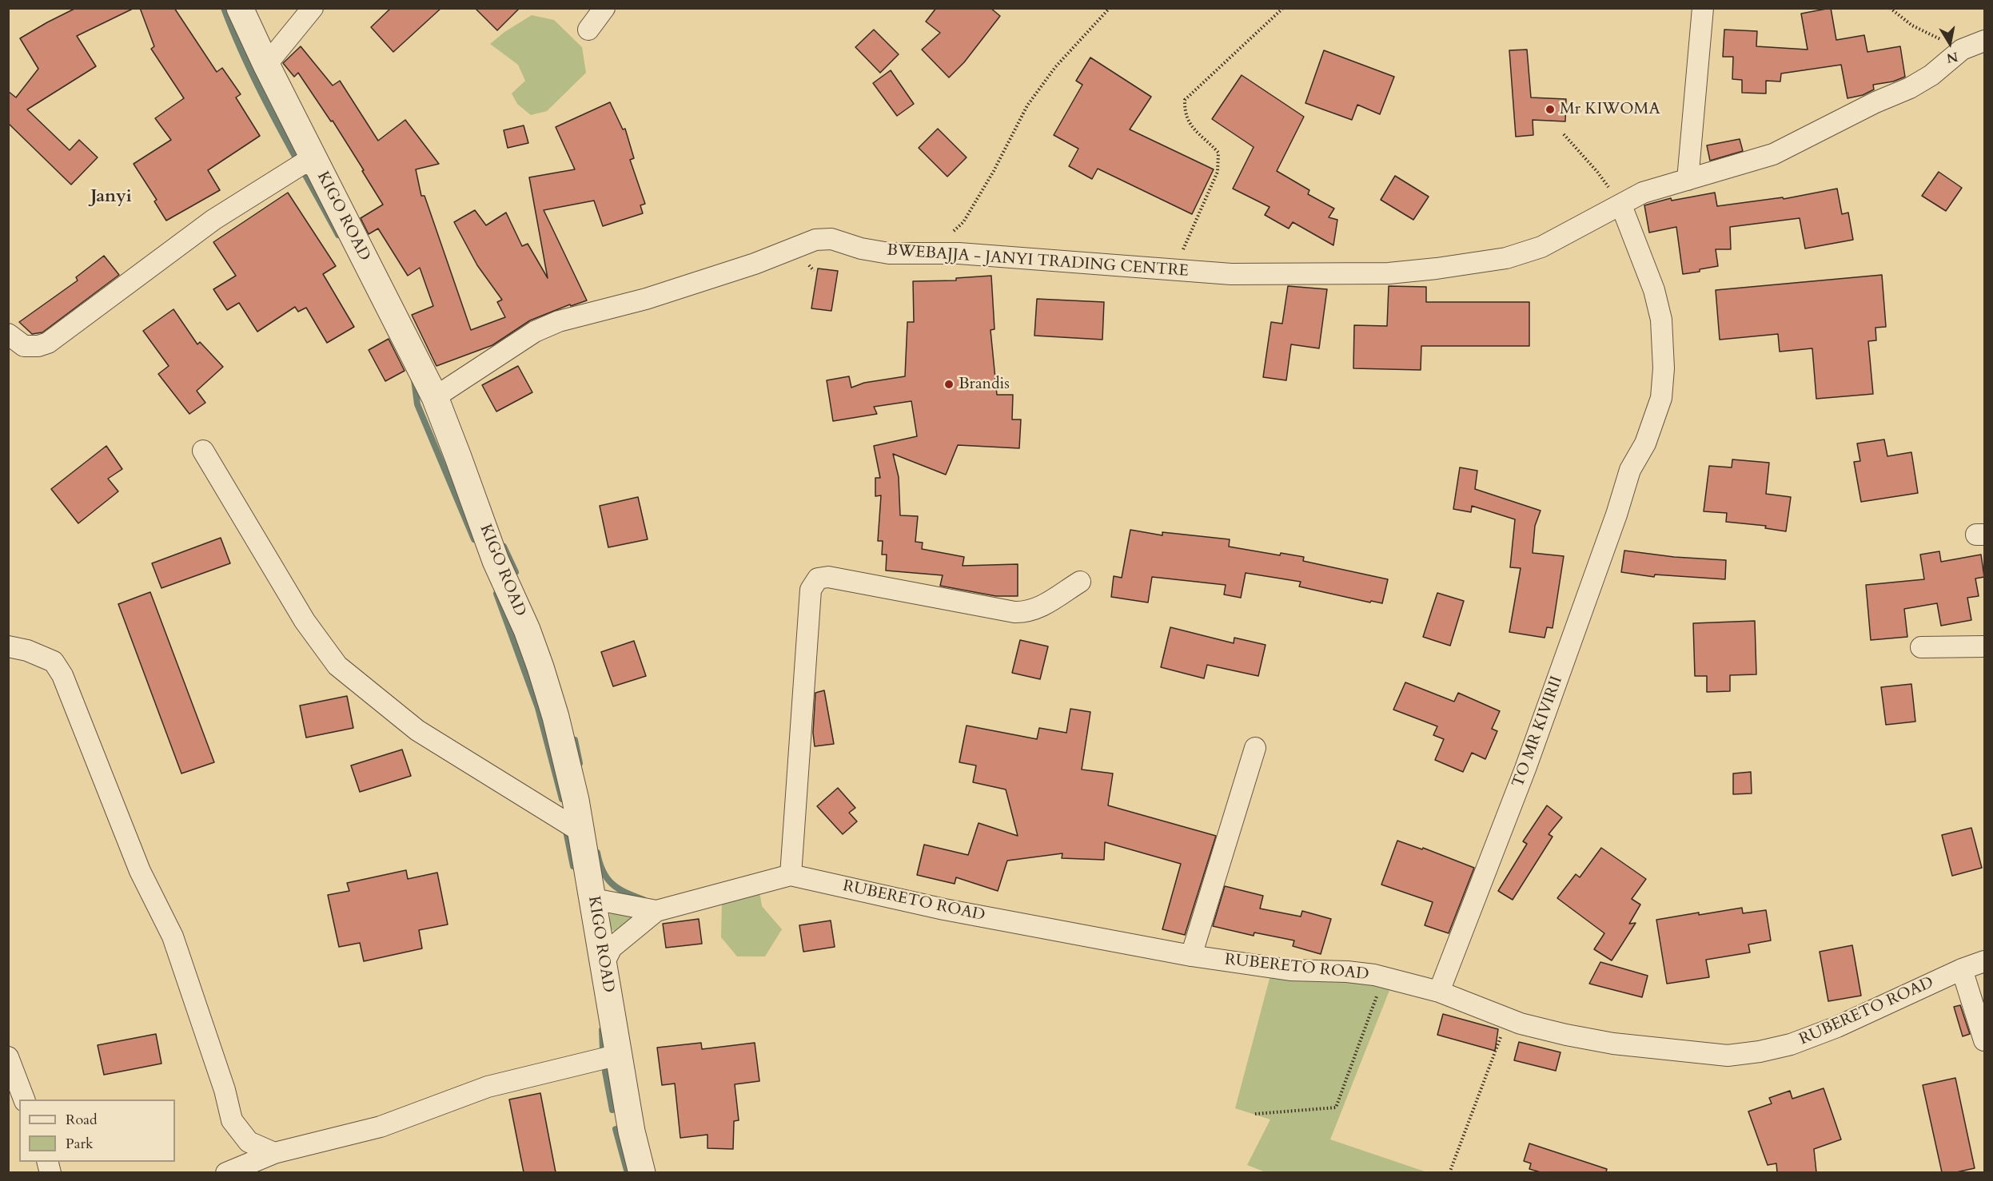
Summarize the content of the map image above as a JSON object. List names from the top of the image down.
{
  "streets": {
    "street": [
      "KIGO ROAD",
      "BWEBAJJA - JANYI TRADING CENTRE",
      "TO MR KIVIRII",
      "RUBERETO ROAD"
    ]
  },
  "crossings": [
    ["KIGO ROAD", "BWEBAJJA - JANYI TRADING CENTRE"],
    ["KIGO ROAD", "RUBERETO ROAD"],
    ["BWEBAJJA - JANYI TRADING CENTRE", "TO MR KIVIRII"],
    ["TO MR KIVIRII", "RUBERETO ROAD"]
  ],
  "districts": ["Janyi"],
  "places": ["Mr KIWOMA", "Brandis"],
  "legend": ["Road", "Park"],
  "north": "bottom"
}
